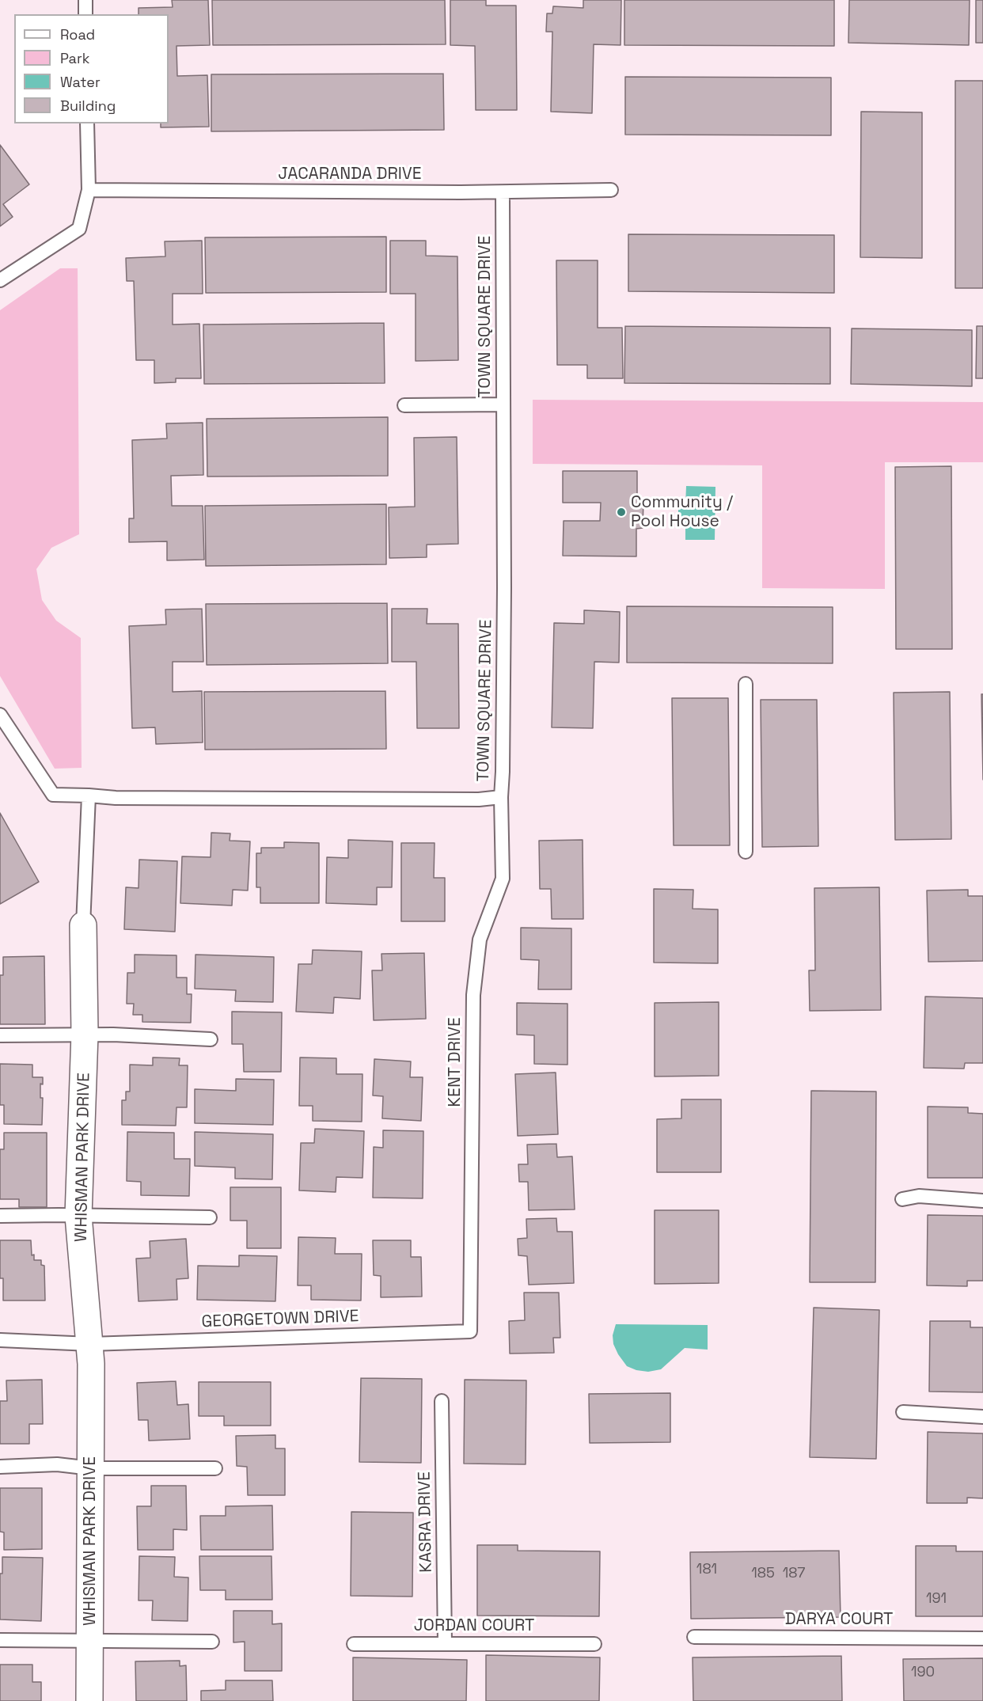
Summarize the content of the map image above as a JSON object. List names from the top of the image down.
{
  "streets": {
    "street": ["WHISMAN PARK DRIVE"],
    "lane": [
      "JACARANDA DRIVE",
      "TOWN SQUARE DRIVE",
      "KENT DRIVE",
      "GEORGETOWN DRIVE",
      "KASRA DRIVE",
      "DARYA COURT",
      "JORDAN COURT"
    ]
  },
  "crossings": [
    ["JACARANDA DRIVE", "TOWN SQUARE DRIVE"],
    ["TOWN SQUARE DRIVE", "KENT DRIVE"],
    ["TOWN SQUARE DRIVE", "WHISMAN PARK DRIVE"],
    ["KENT DRIVE", "GEORGETOWN DRIVE"],
    ["WHISMAN PARK DRIVE", "GEORGETOWN DRIVE"],
    ["KASRA DRIVE", "JORDAN COURT"]
  ],
  "places": ["Community / Pool House"],
  "house_numbers": [
    "181",
    "185",
    "187",
    "191",
    "190"
  ],
  "legend": [
    "Road",
    "Park",
    "Water",
    "Building"
  ]
}
